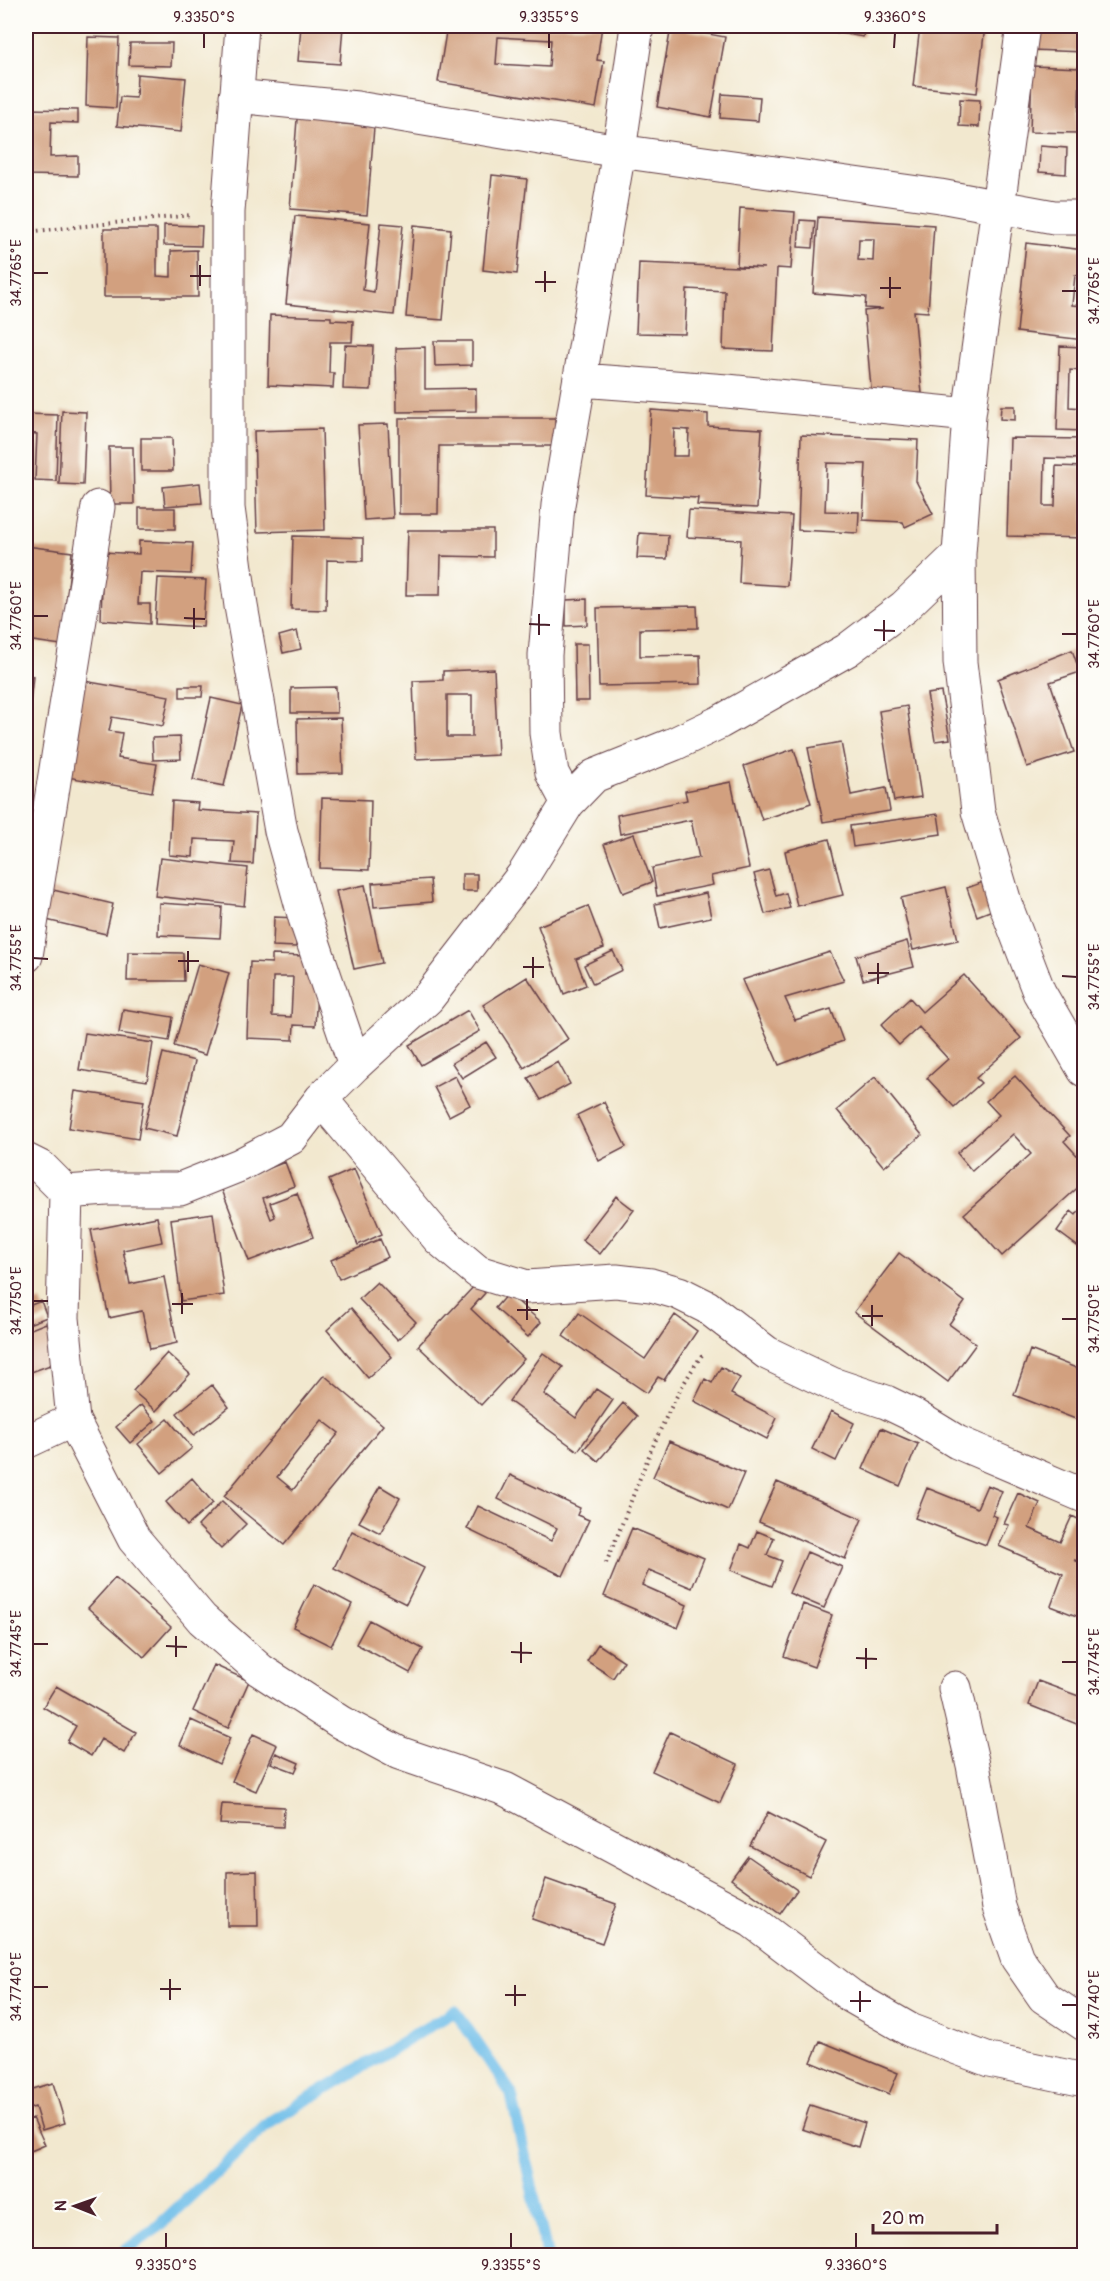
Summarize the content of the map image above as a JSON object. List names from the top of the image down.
{
  "scale_bar": "20 m",
  "north": "left",
  "coordinates": [
    "9.3350°S",
    "9.3355°S",
    "9.3360°S",
    "34.7765°E",
    "34.7760°E",
    "34.7755°E",
    "34.7750°E",
    "34.7745°E",
    "34.7740°E"
  ]
}
